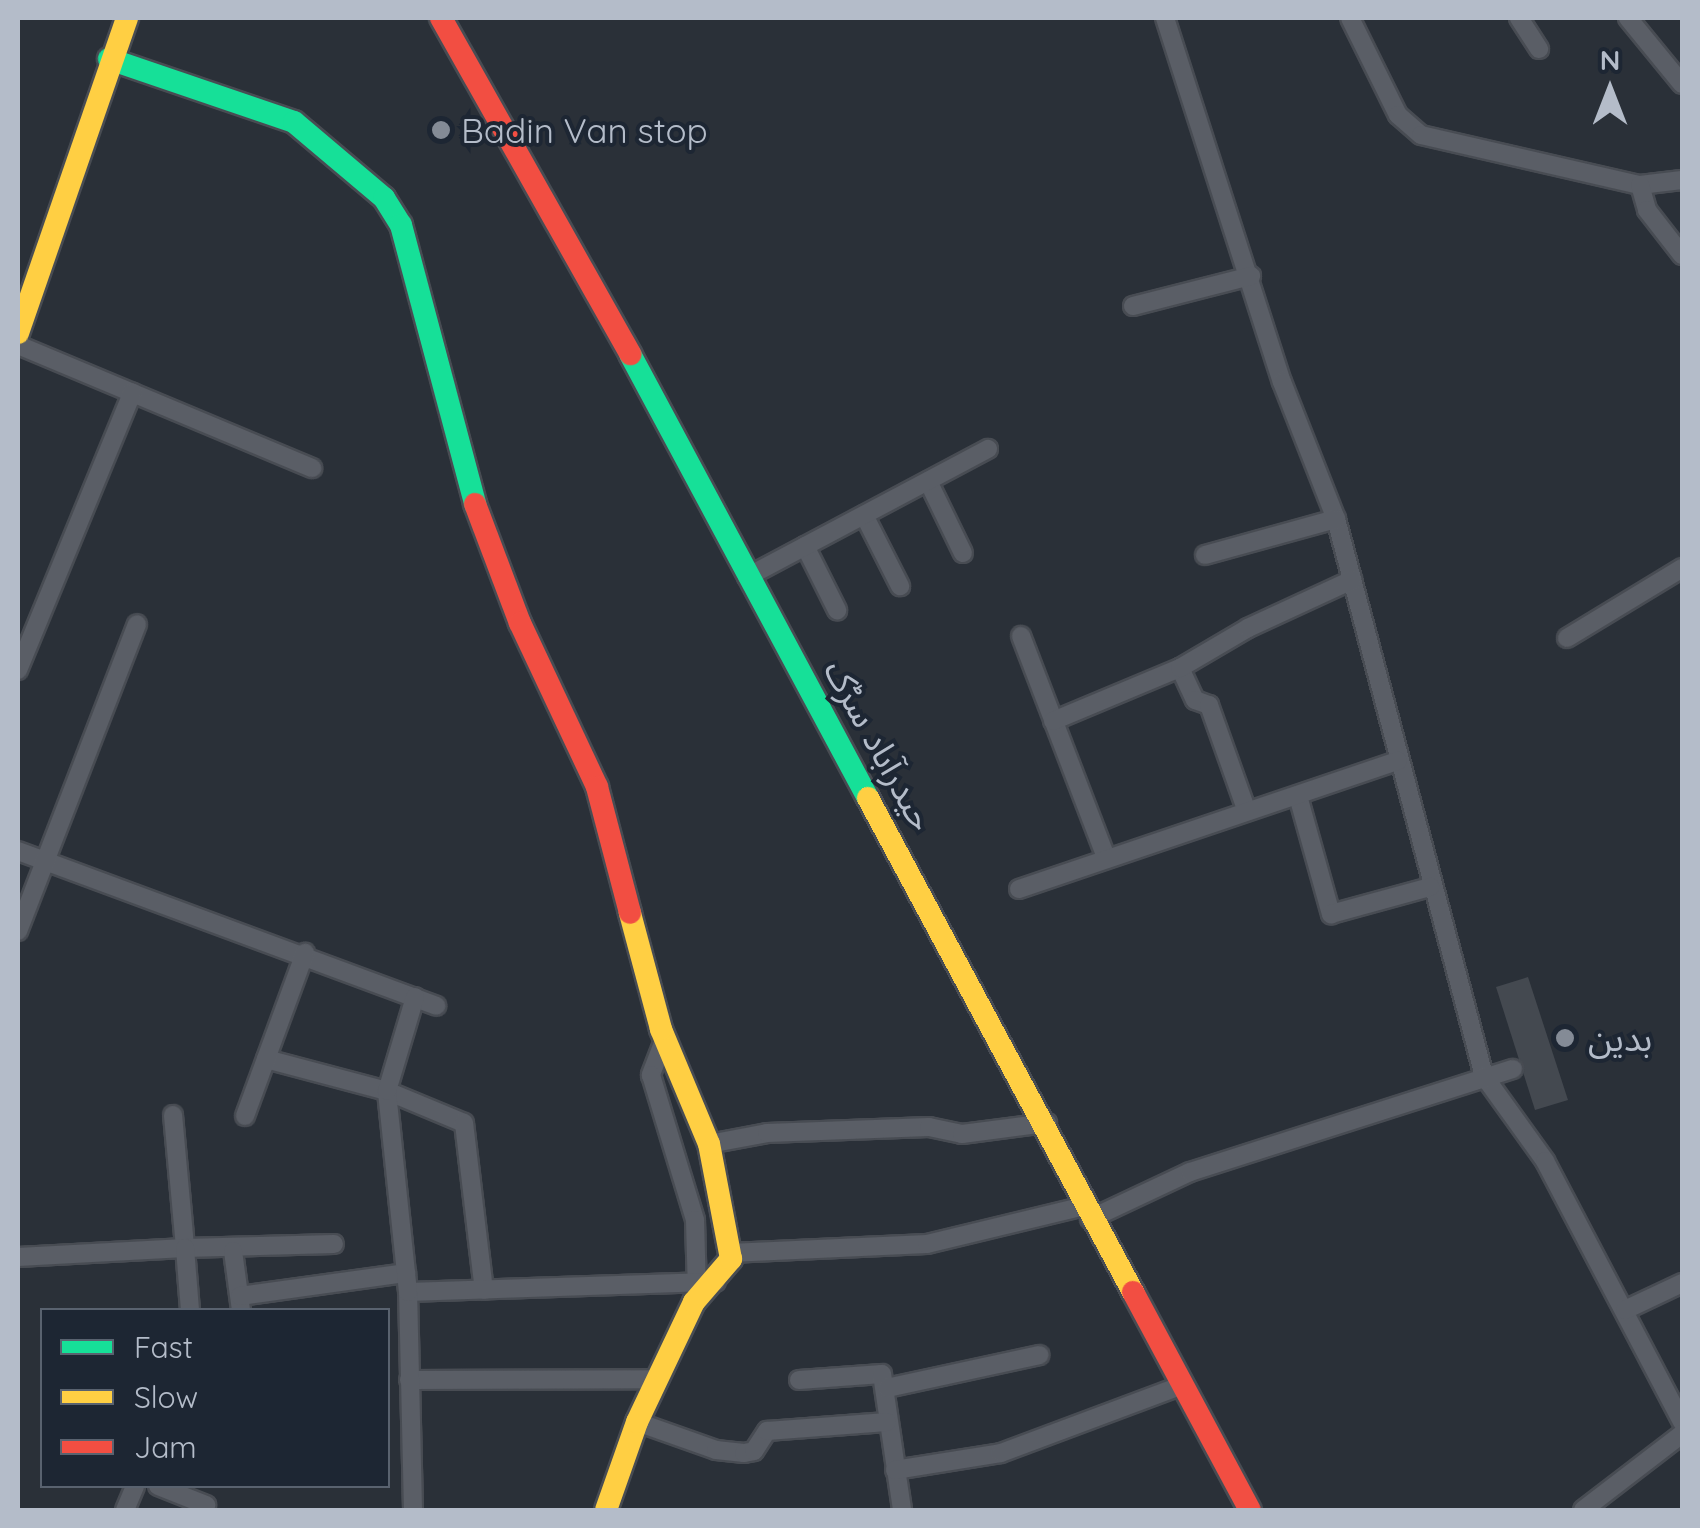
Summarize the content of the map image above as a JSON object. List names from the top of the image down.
{
  "streets": {
    "main road": ["حیدرآباد سڑک"]
  },
  "places": ["Badin Van stop", "بدين"],
  "legend": ["Fast", "Slow", "Jam"],
  "north": "top"
}
